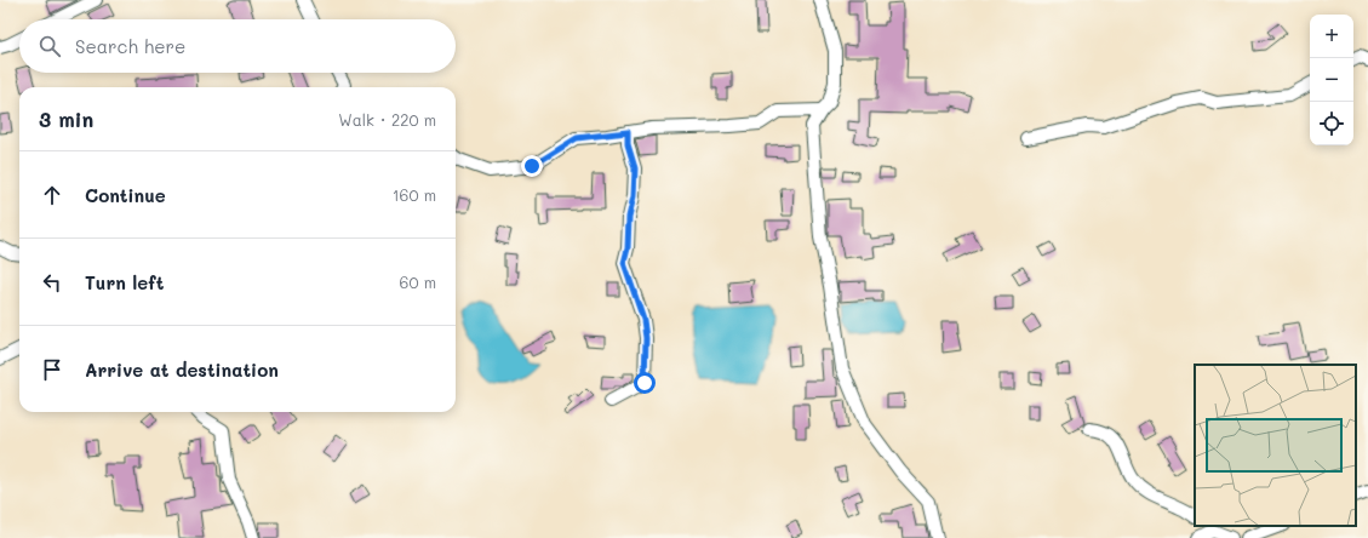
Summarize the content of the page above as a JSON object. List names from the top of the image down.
{
  "page": {
    "map_buttons": ["+", "−"],
    "search": "Search here",
    "heading": ["3 min", "Walk · 220 m"],
    "list": [
      ["Continue", "160 m"],
      ["Turn left", "60 m"],
      "Arrive at destination"
    ]
  }
}
